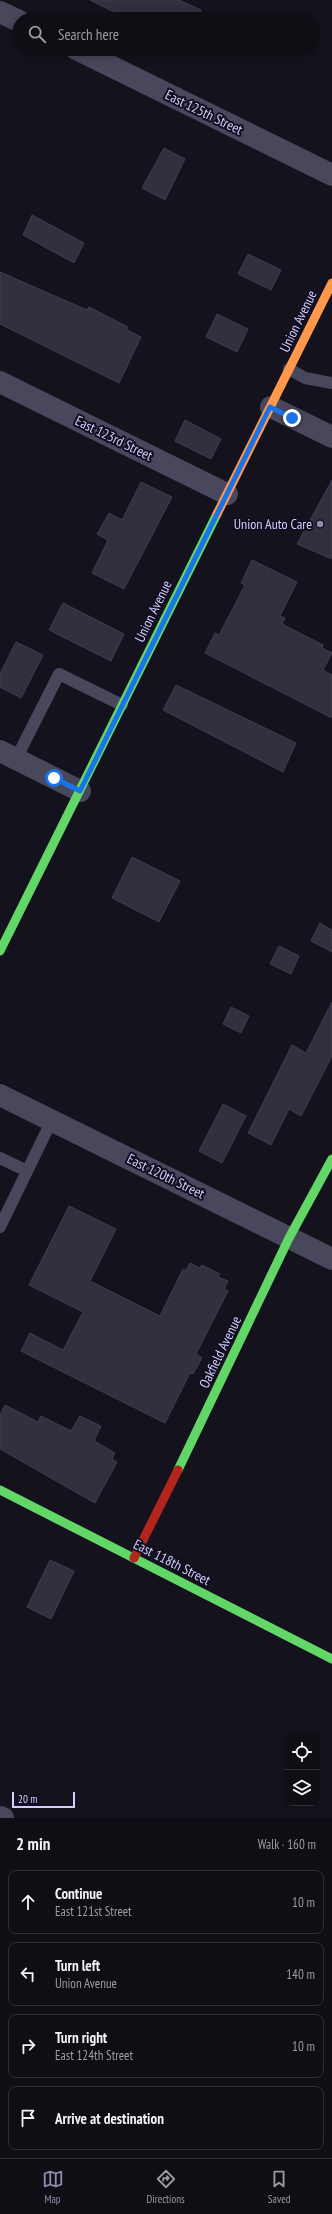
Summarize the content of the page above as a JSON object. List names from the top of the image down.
{
  "streets": {
    "street": [
      "East 125th Street",
      "Union Avenue",
      "East 123rd Street",
      "East 120th Street",
      "Oakfield Avenue",
      "East 118th Street"
    ]
  },
  "crossings": [
    ["Union Avenue", "East 123rd Street"],
    ["East 120th Street", "Oakfield Avenue"],
    ["Oakfield Avenue", "East 118th Street"]
  ],
  "places": ["Union Auto Care"],
  "scale_bar": "20 m",
  "page": {
    "search": "Search here",
    "scale": "20 m",
    "heading": ["2 min", "Walk · 160 m"],
    "list": [
      ["Continue", "East 121st Street", "10 m"],
      ["Turn left", "Union Avenue", "140 m"],
      ["Turn right", "East 124th Street", "10 m"],
      "Arrive at destination"
    ],
    "nav": ["Map", "Directions", "Saved"]
  }
}
